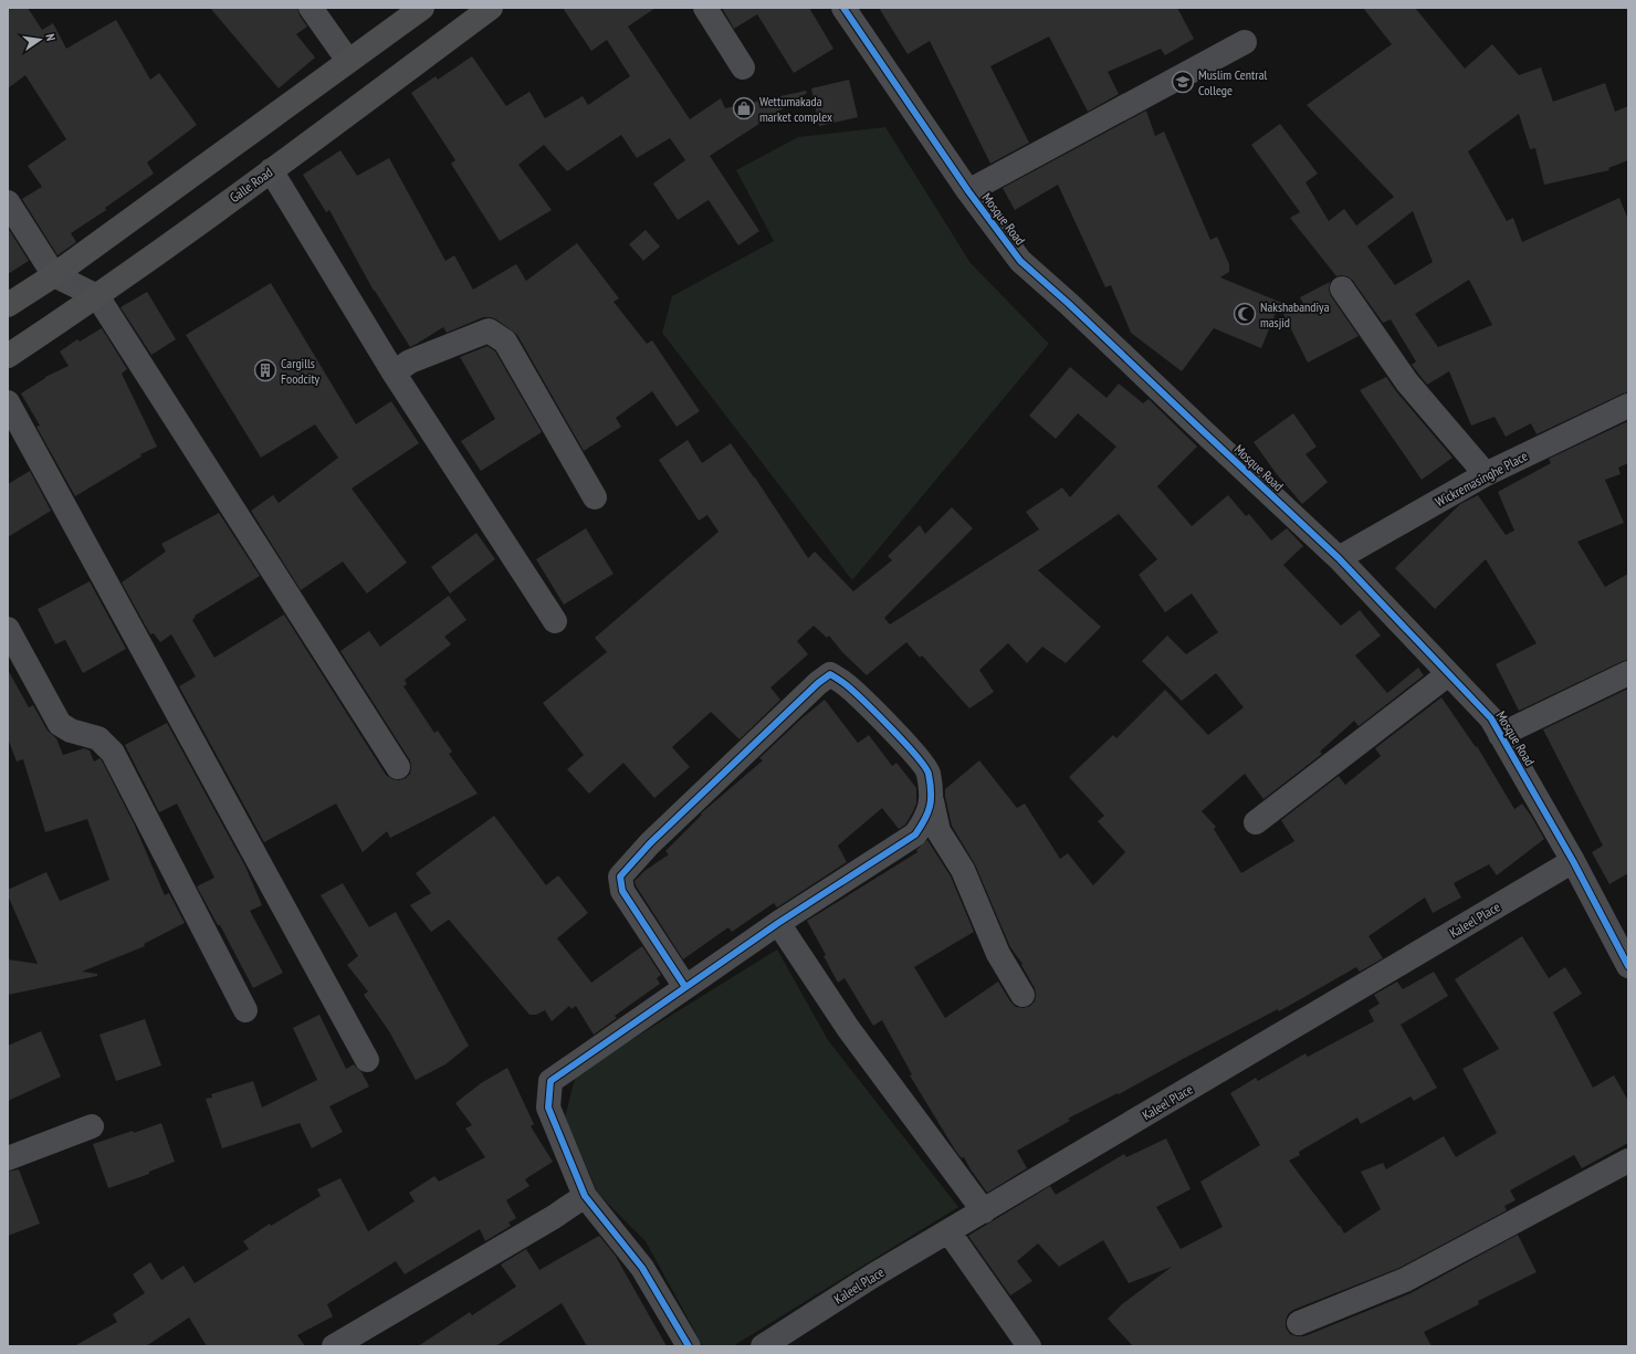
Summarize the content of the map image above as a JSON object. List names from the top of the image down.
{
  "streets": {
    "highway": ["Galle Road"],
    "street": ["Mosque Road", "Wickremasinghe Place", "Kaleel Place"]
  },
  "crossings": [
    ["Mosque Road", "Wickremasinghe Place"],
    ["Mosque Road", "Kaleel Place"]
  ],
  "places": {
    "school or university": ["Muslim Central College"],
    "shop": ["Wettumakada market complex"],
    "mosque": ["Nakshabandiya masjid"],
    "building": ["Cargills Foodcity"]
  },
  "north": "right"
}
